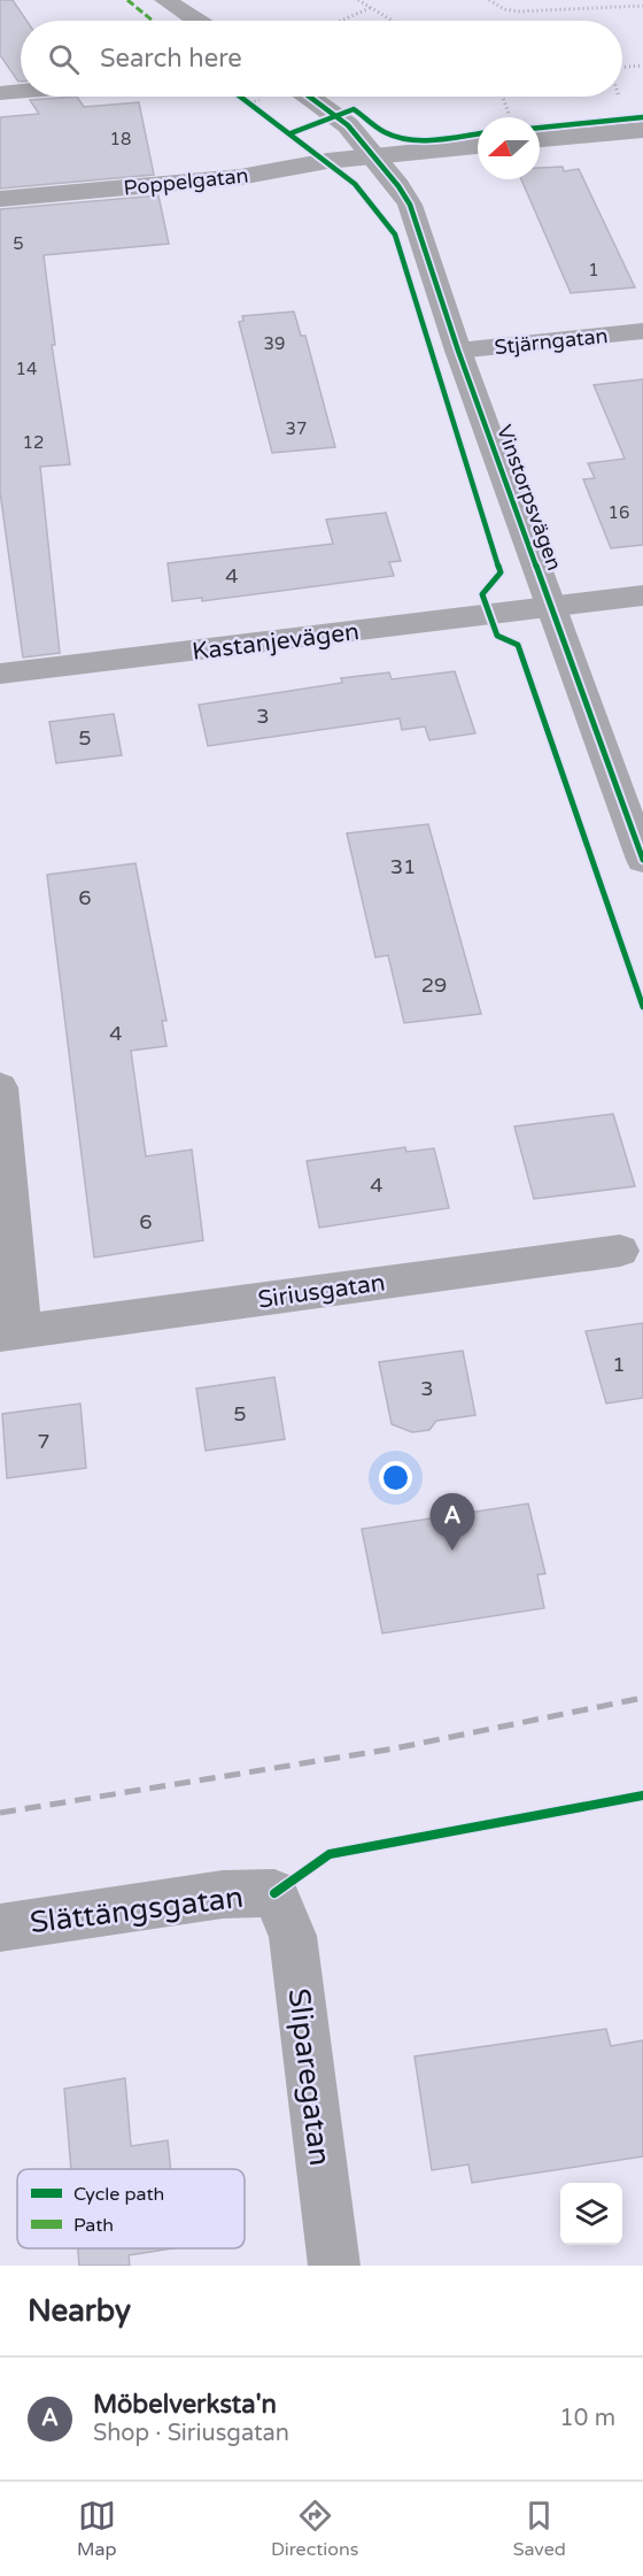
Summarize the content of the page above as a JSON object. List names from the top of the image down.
{
  "streets": {
    "street": [
      "Poppelgatan",
      "Stjärngatan",
      "Vinstorpsvägen",
      "Kastanjevägen",
      "Siriusgatan",
      "Slättängsgatan",
      "Sliparegatan"
    ]
  },
  "crossings": [
    ["Poppelgatan", "Vinstorpsvägen"],
    ["Stjärngatan", "Vinstorpsvägen"],
    ["Vinstorpsvägen", "Kastanjevägen"],
    ["Slättängsgatan", "Sliparegatan"]
  ],
  "house_numbers": [
    "18",
    "5",
    "1",
    "39",
    "14",
    "37",
    "12",
    "16",
    "4",
    "3",
    "5",
    "31",
    "6",
    "29",
    "4",
    "4",
    "6",
    "1",
    "3",
    "5",
    "7"
  ],
  "legend": ["Cycle path", "Path"],
  "north": "left",
  "page": {
    "search": "Search here",
    "pins": "A",
    "heading": "Nearby",
    "list": [
      {
        "mark": "A",
        "name": "Möbelverksta'n",
        "note": "Shop · Siriusgatan",
        "value": "10 m"
      }
    ],
    "nav": ["Map", "Directions", "Saved"]
  }
}
